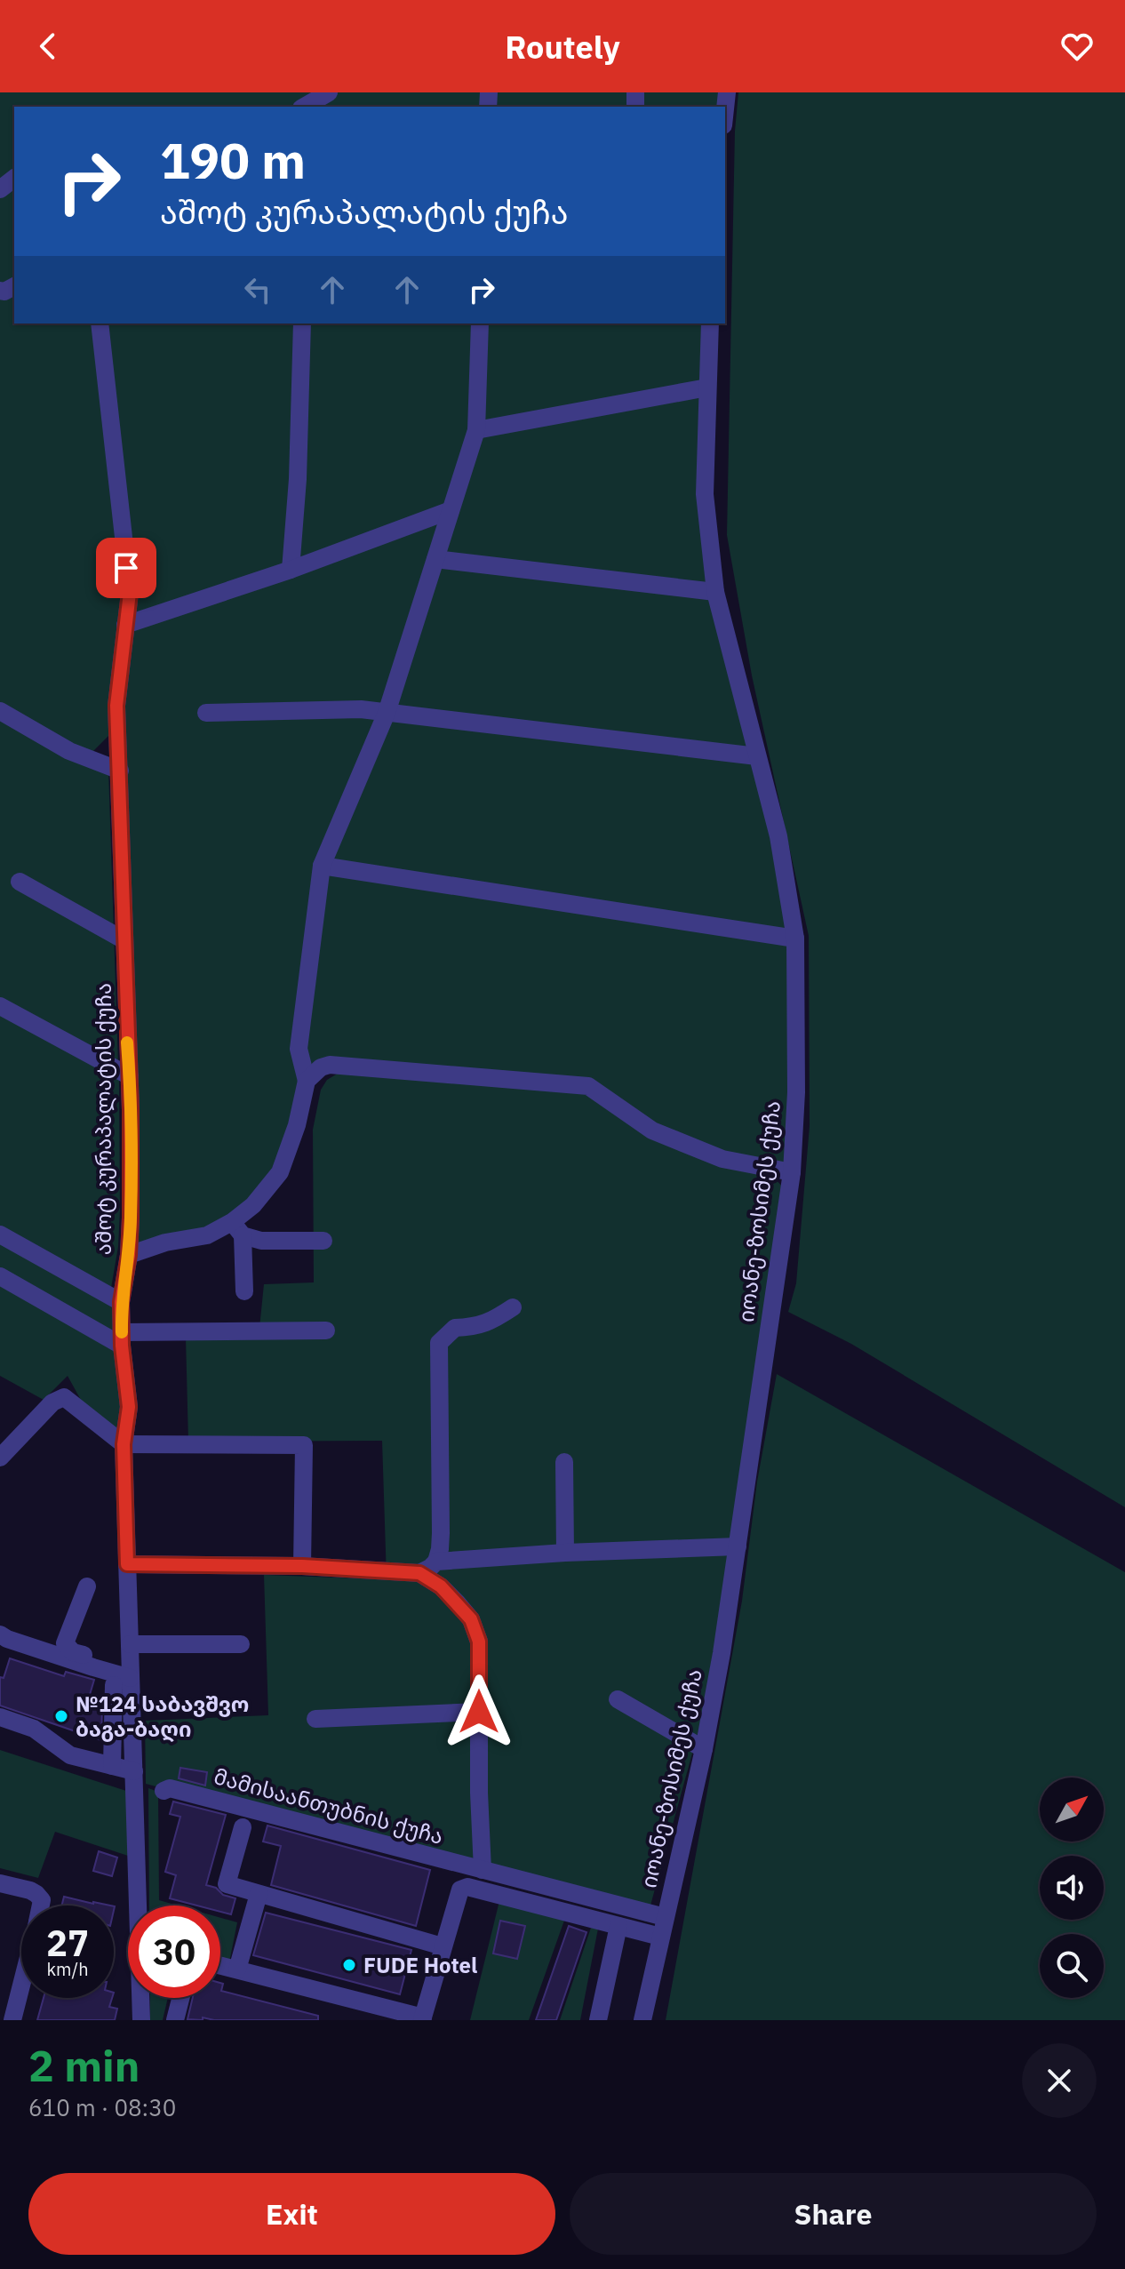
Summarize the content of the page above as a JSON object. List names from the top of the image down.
{
  "streets": {
    "street": ["აშოტ კურაპალატის ქუჩა", "იოანე-ზოსიმეს ქუჩა", "მამისაანთუბნის ქუჩა"]
  },
  "crossings": [
    ["იოანე-ზოსიმეს ქუჩა", "მამისაანთუბნის ქუჩა"]
  ],
  "places": ["№124 საბავშვო ბაგა-ბაღი", "FUDE Hotel"],
  "north": "top right",
  "page": {
    "header": "Routely",
    "turn": ["190 m", "აშოტ კურაპალატის ქუჩა"],
    "speed": "27 km/h",
    "limit": "30",
    "heading": ["2 min", "610 m · 08:30"],
    "buttons": ["Exit", "Share"]
  }
}
